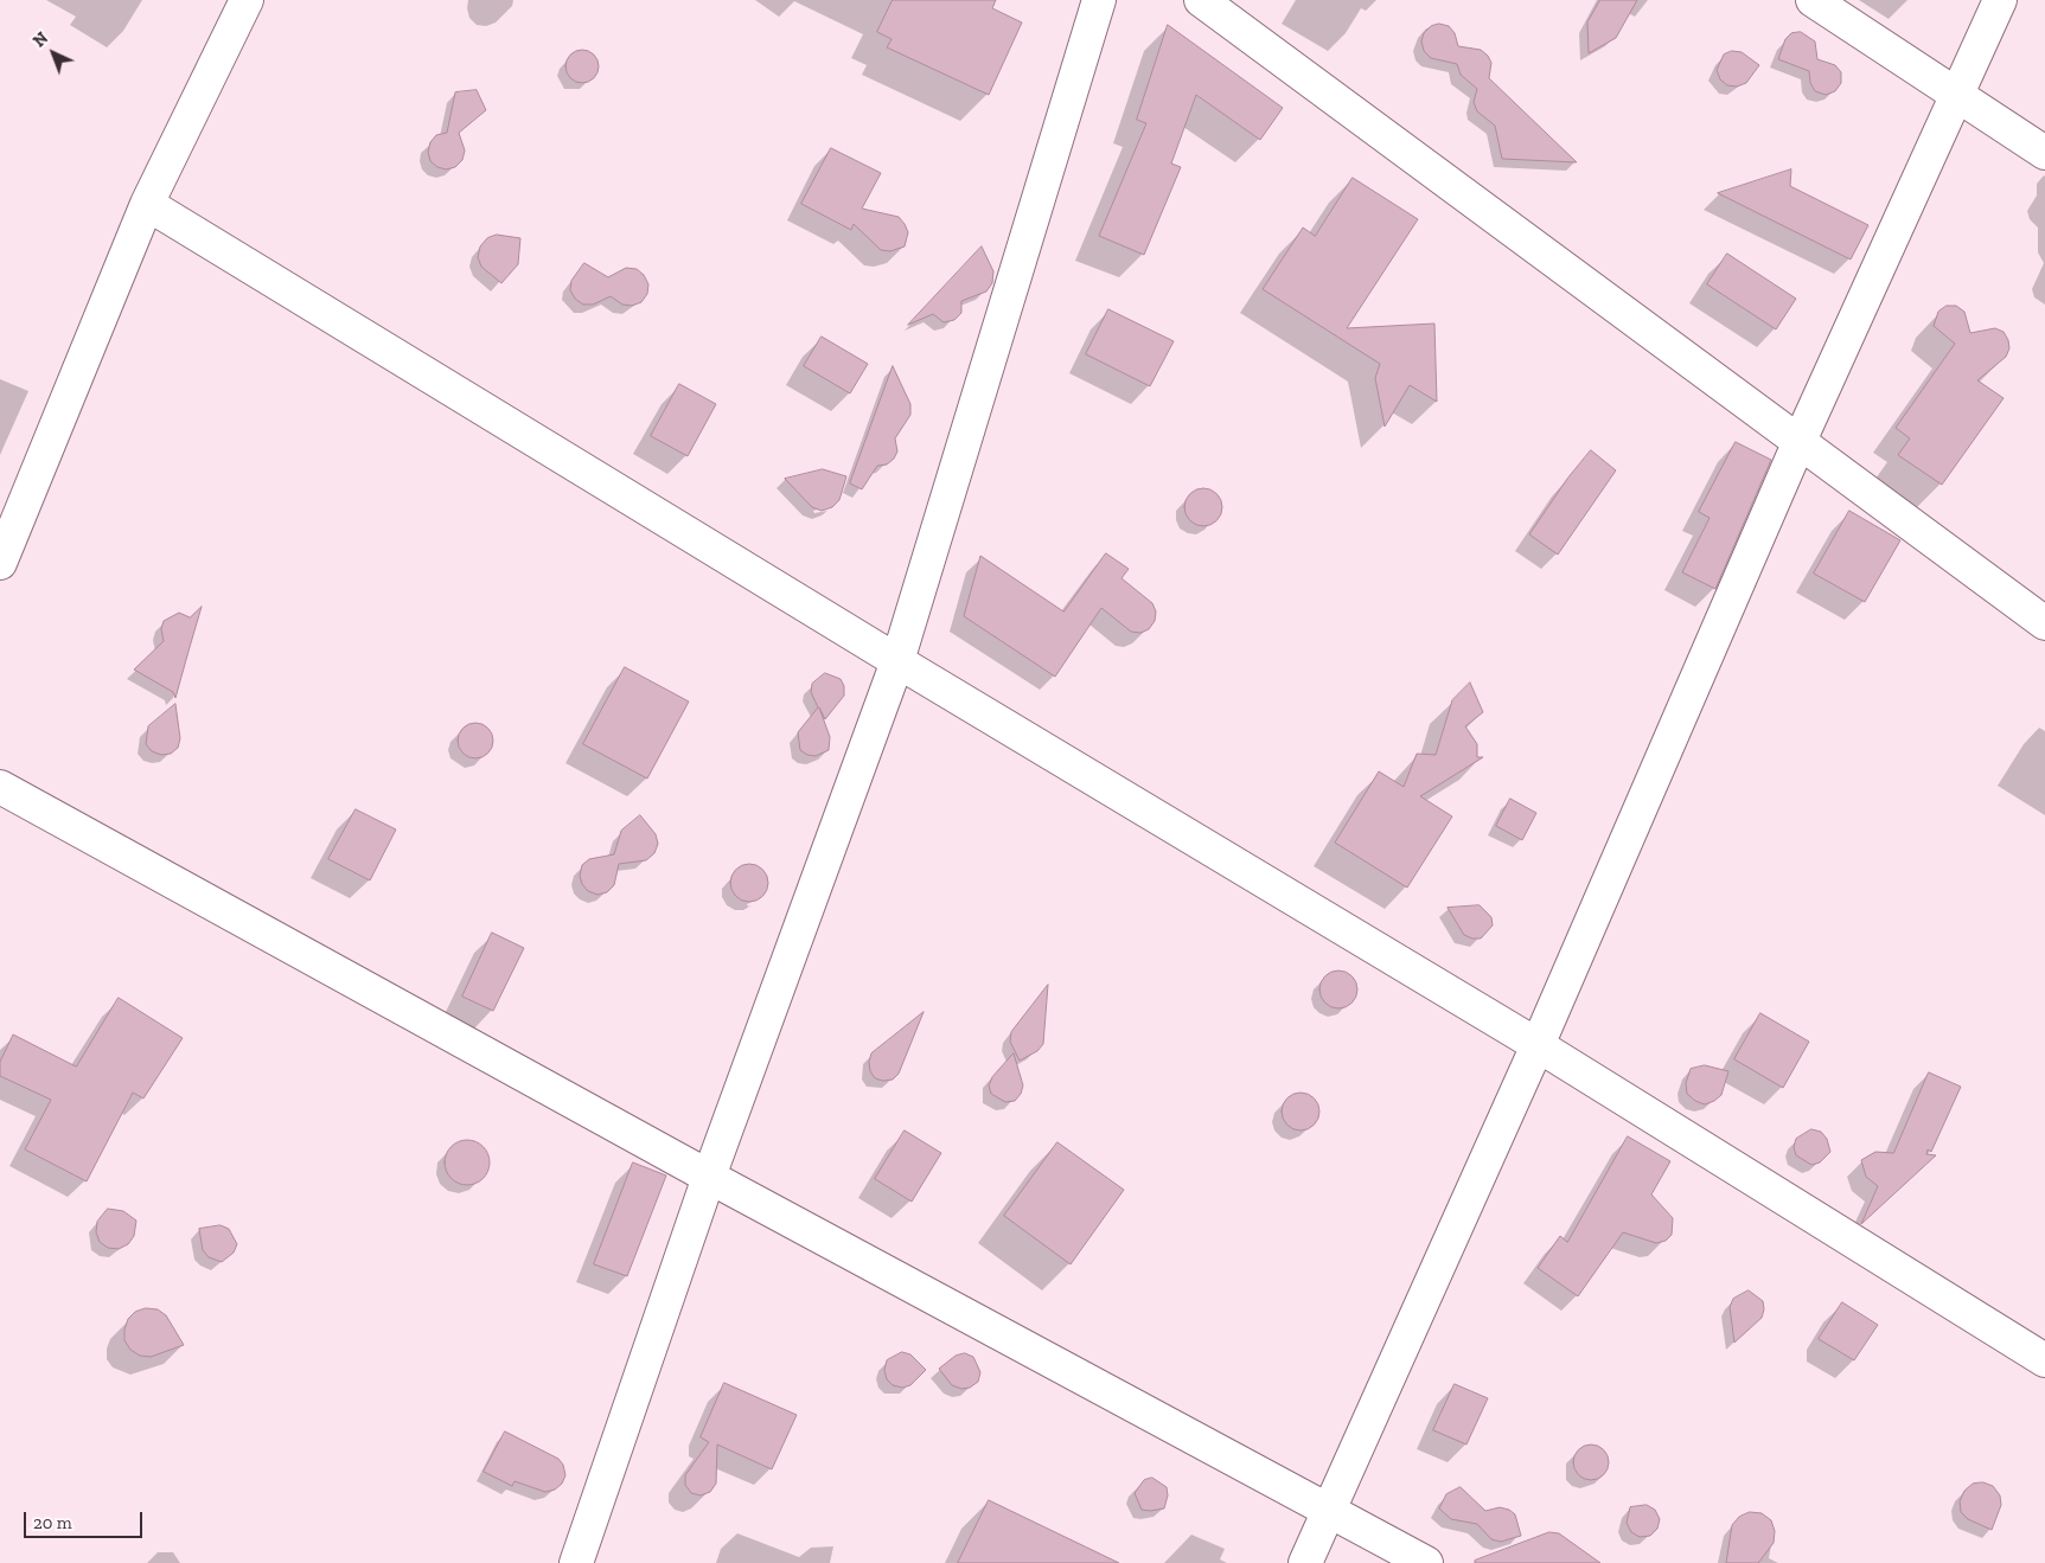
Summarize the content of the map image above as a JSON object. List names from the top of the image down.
{
  "scale_bar": "20 m",
  "north": "top left"
}
